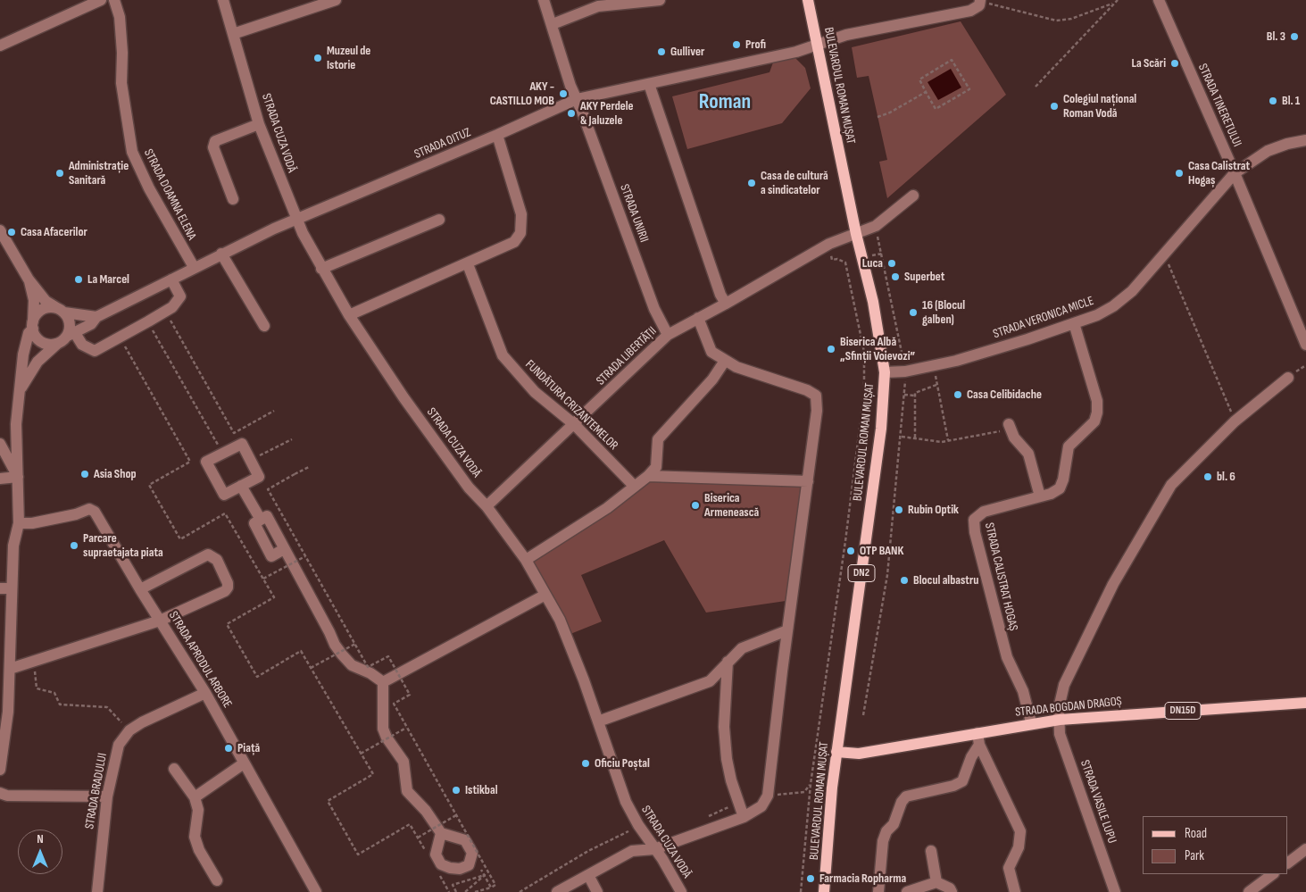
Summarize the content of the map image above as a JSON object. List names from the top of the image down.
{
  "streets": {
    "main road": [
      "BULEVARDUL ROMAN MUȘAT",
      "DN2",
      "STRADA BOGDAN DRAGOȘ",
      "DN15D"
    ],
    "street": [
      "STRADA TINERETULUI",
      "STRADA CUZA VODĂ",
      "STRADA OITUZ",
      "STRADA DOAMNA ELENA",
      "STRADA UNIRII",
      "STRADA VERONICA MICLE",
      "STRADA LIBERTĂȚII",
      "FUNDĂTURA CRIZANTEMELOR",
      "STRADA CALISTRAT HOGAȘ",
      "STRADA APRODUL ARBORE",
      "STRADA BRADULUI",
      "STRADA VASILE LUPU"
    ]
  },
  "crossings": [
    ["BULEVARDUL ROMAN MUȘAT", "STRADA OITUZ"],
    ["BULEVARDUL ROMAN MUȘAT", "STRADA VERONICA MICLE"],
    ["BULEVARDUL ROMAN MUȘAT", "STRADA LIBERTĂȚII"],
    ["BULEVARDUL ROMAN MUȘAT", "STRADA BOGDAN DRAGOȘ"],
    ["STRADA TINERETULUI", "STRADA VERONICA MICLE"],
    ["STRADA CUZA VODĂ", "STRADA OITUZ"],
    ["STRADA CUZA VODĂ", "STRADA LIBERTĂȚII"],
    ["STRADA OITUZ", "STRADA DOAMNA ELENA"],
    ["STRADA OITUZ", "STRADA UNIRII"],
    ["STRADA UNIRII", "STRADA LIBERTĂȚII"],
    ["STRADA VERONICA MICLE", "STRADA CALISTRAT HOGAȘ"],
    ["STRADA LIBERTĂȚII", "FUNDĂTURA CRIZANTEMELOR"],
    ["STRADA CALISTRAT HOGAȘ", "STRADA BOGDAN DRAGOȘ"],
    ["STRADA BOGDAN DRAGOȘ", "STRADA VASILE LUPU"]
  ],
  "districts": ["Roman"],
  "places": [
    "Bl. 3",
    "Profi",
    "Gulliver",
    "Muzeul de Istorie",
    "La Scări",
    "AKY - CASTILLO MOB",
    "Bl. 1",
    "Colegiul național Roman Vodă",
    "AKY Perdele & Jaluzele",
    "Administrație Sanitară",
    "Casa Calistrat Hogaș",
    "Casa de cultură a sindicatelor",
    "Casa Afacerilor",
    "Luca",
    "Superbet",
    "La Marcel",
    "16 (Blocul galben)",
    "Biserica Albă „Sfinții Voievozi”",
    "Casa Celibidache",
    "Asia Shop",
    "bl. 6",
    "Biserica Armenească",
    "Rubin Optik",
    "Parcare supraetajata piata",
    "OTP BANK",
    "Blocul albastru",
    "Piață",
    "Oficiu Poștal",
    "Istikbal",
    "Farmacia Ropharma"
  ],
  "legend": ["Road", "Park"],
  "north": "top"
}
